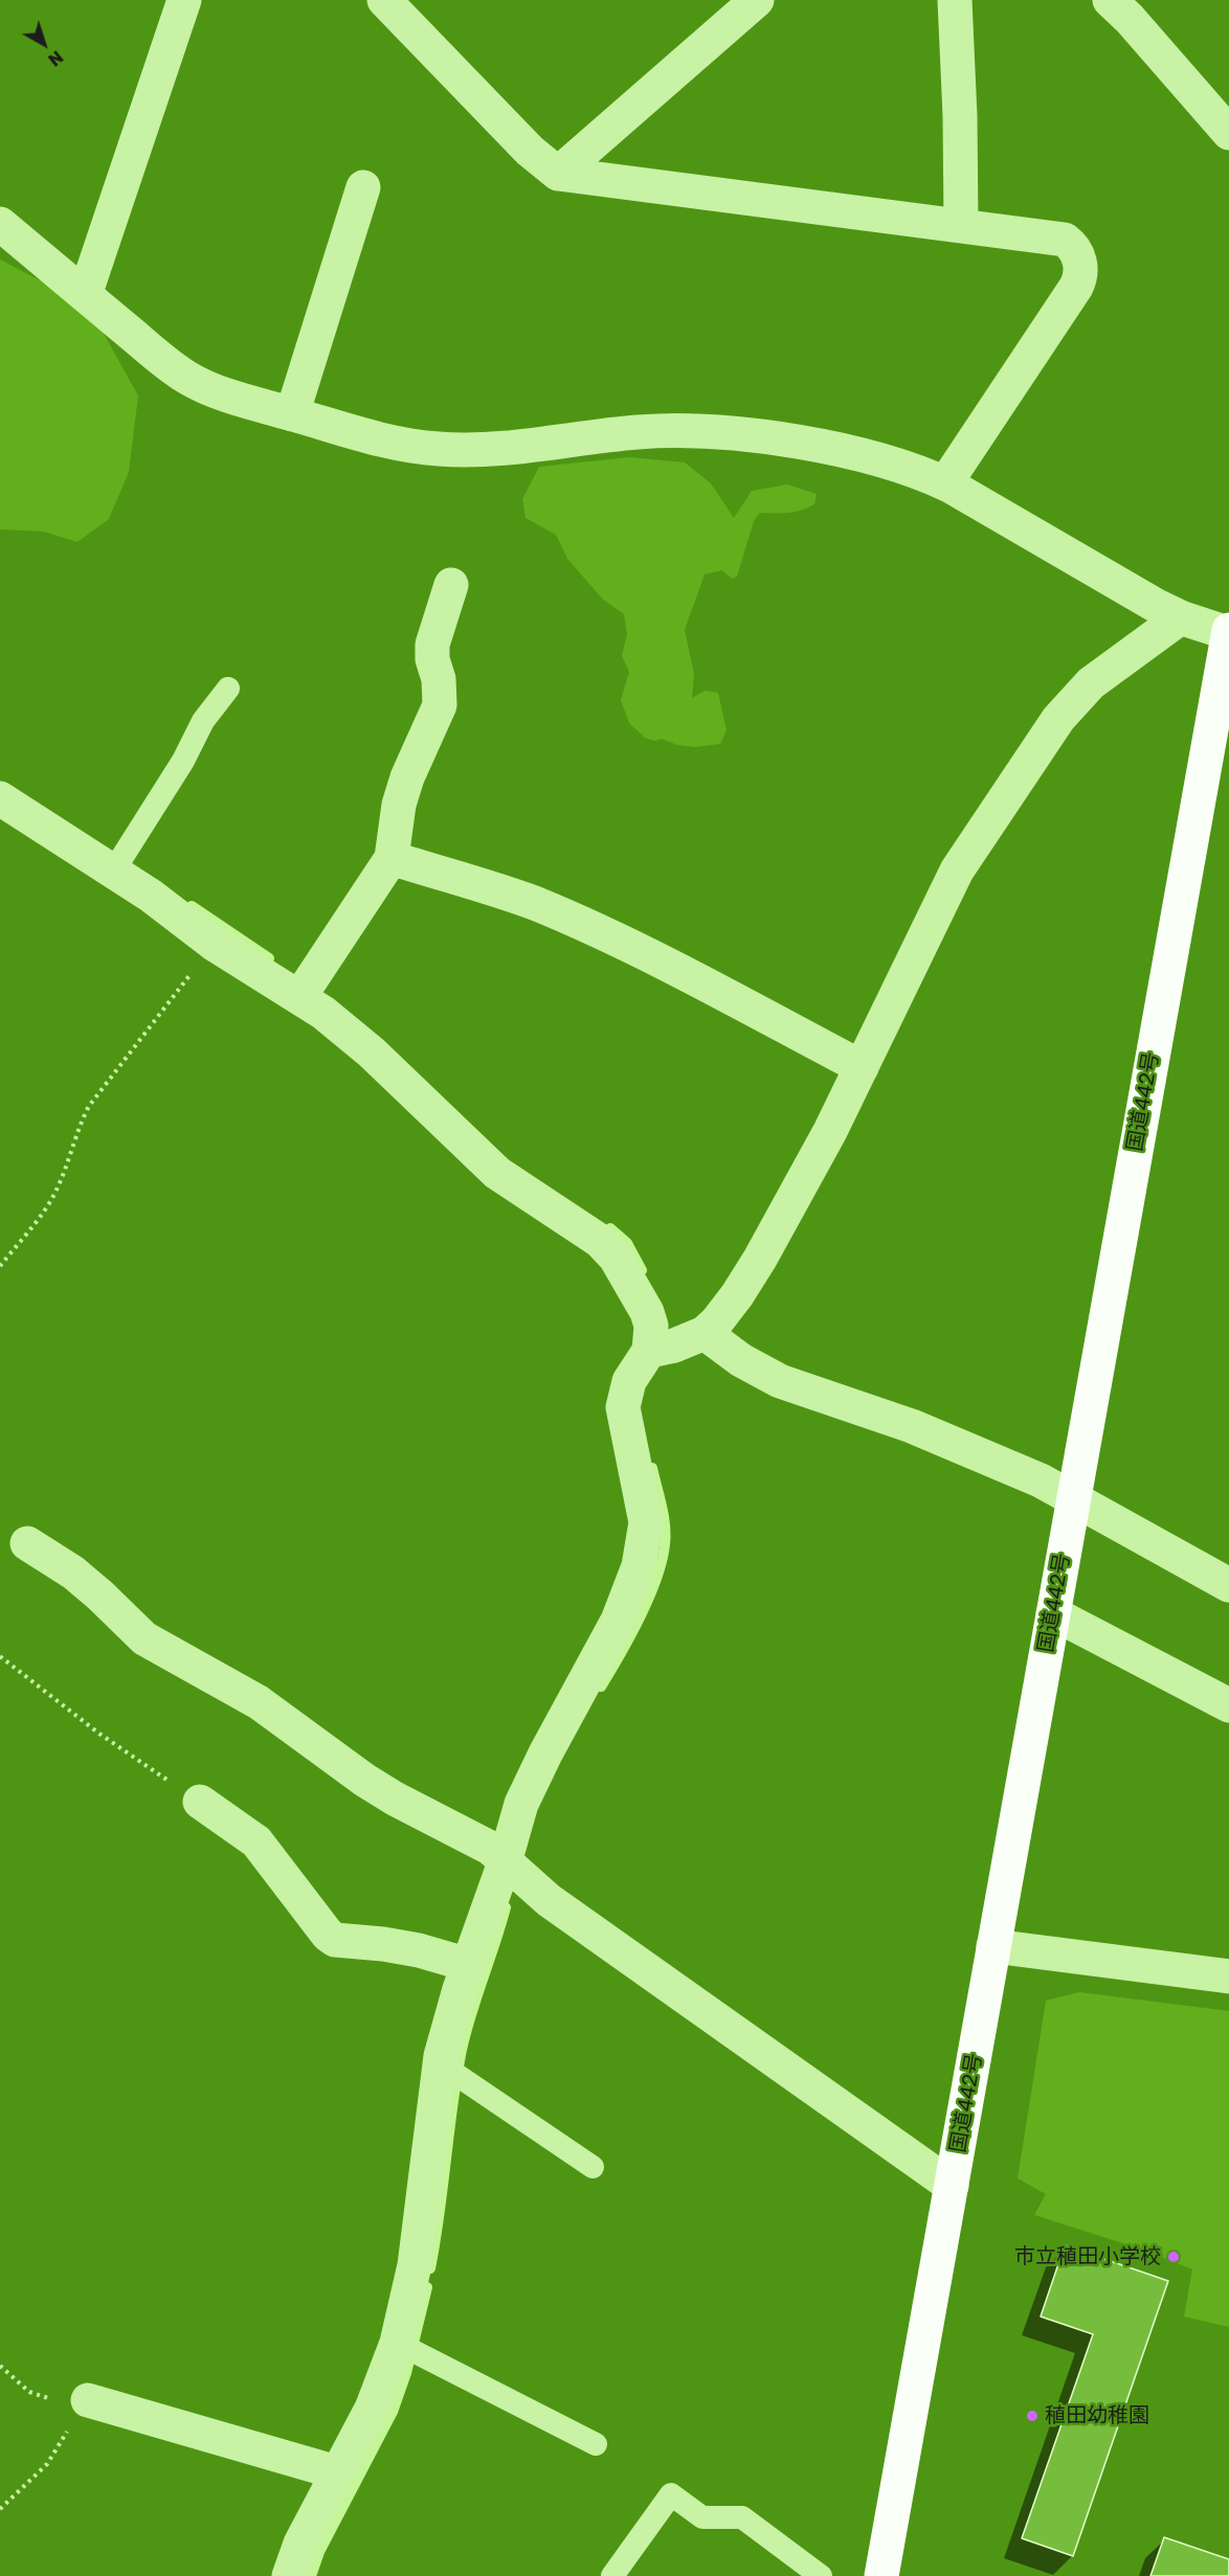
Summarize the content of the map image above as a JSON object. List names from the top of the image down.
{
  "streets": {
    "highway": ["国道442号"]
  },
  "places": ["市立稙田小学校", "稙田幼稚園"],
  "north": "bottom right"
}
